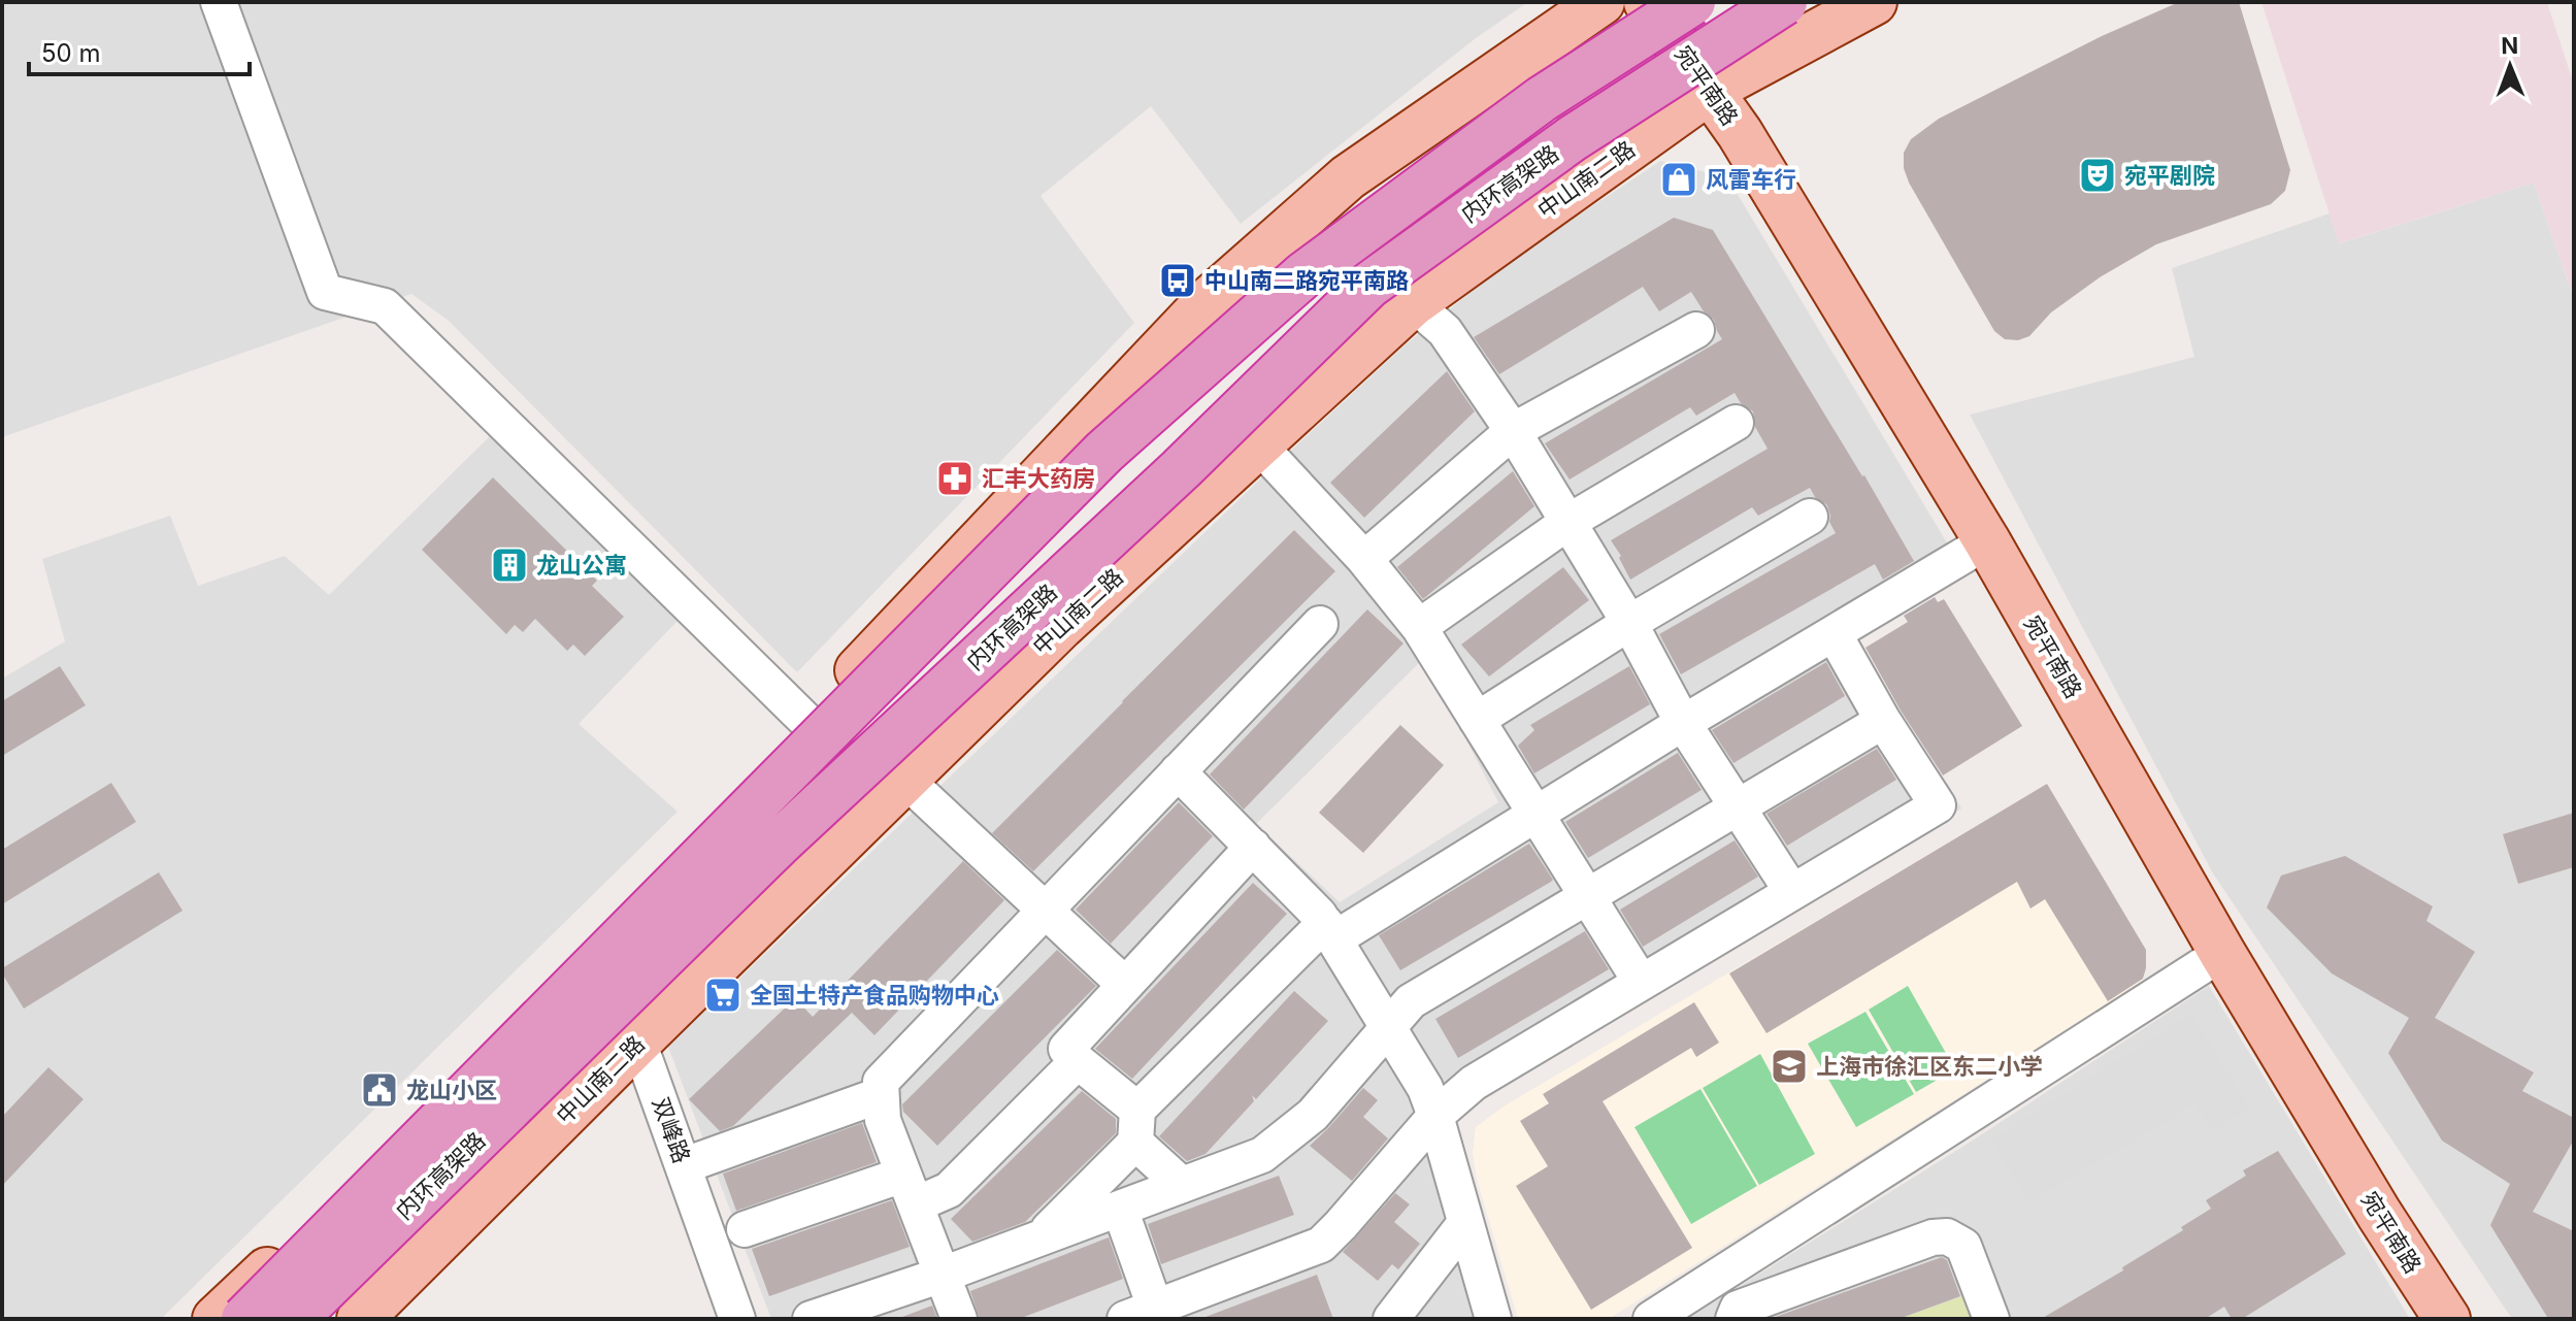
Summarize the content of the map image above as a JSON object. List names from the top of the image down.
{
  "streets": {
    "highway": ["内环高架路"],
    "main road": ["宛平南路", "中山南二路"],
    "street": ["双峰路"]
  },
  "crossings": [
    ["宛平南路", "中山南二路"],
    ["中山南二路", "双峰路"]
  ],
  "places": {
    "theatre": ["宛平剧院"],
    "shop": ["风雷车行"],
    "bus stop": ["中山南二路宛平南路"],
    "pharmacy": ["汇丰大药房"],
    "building": ["龙山公寓"],
    "supermarket": ["全国土特产食品购物中心"],
    "school or university": ["上海市徐汇区东二小学"],
    "public building": ["龙山小区"]
  },
  "scale_bar": "50 m",
  "north": "top"
}
